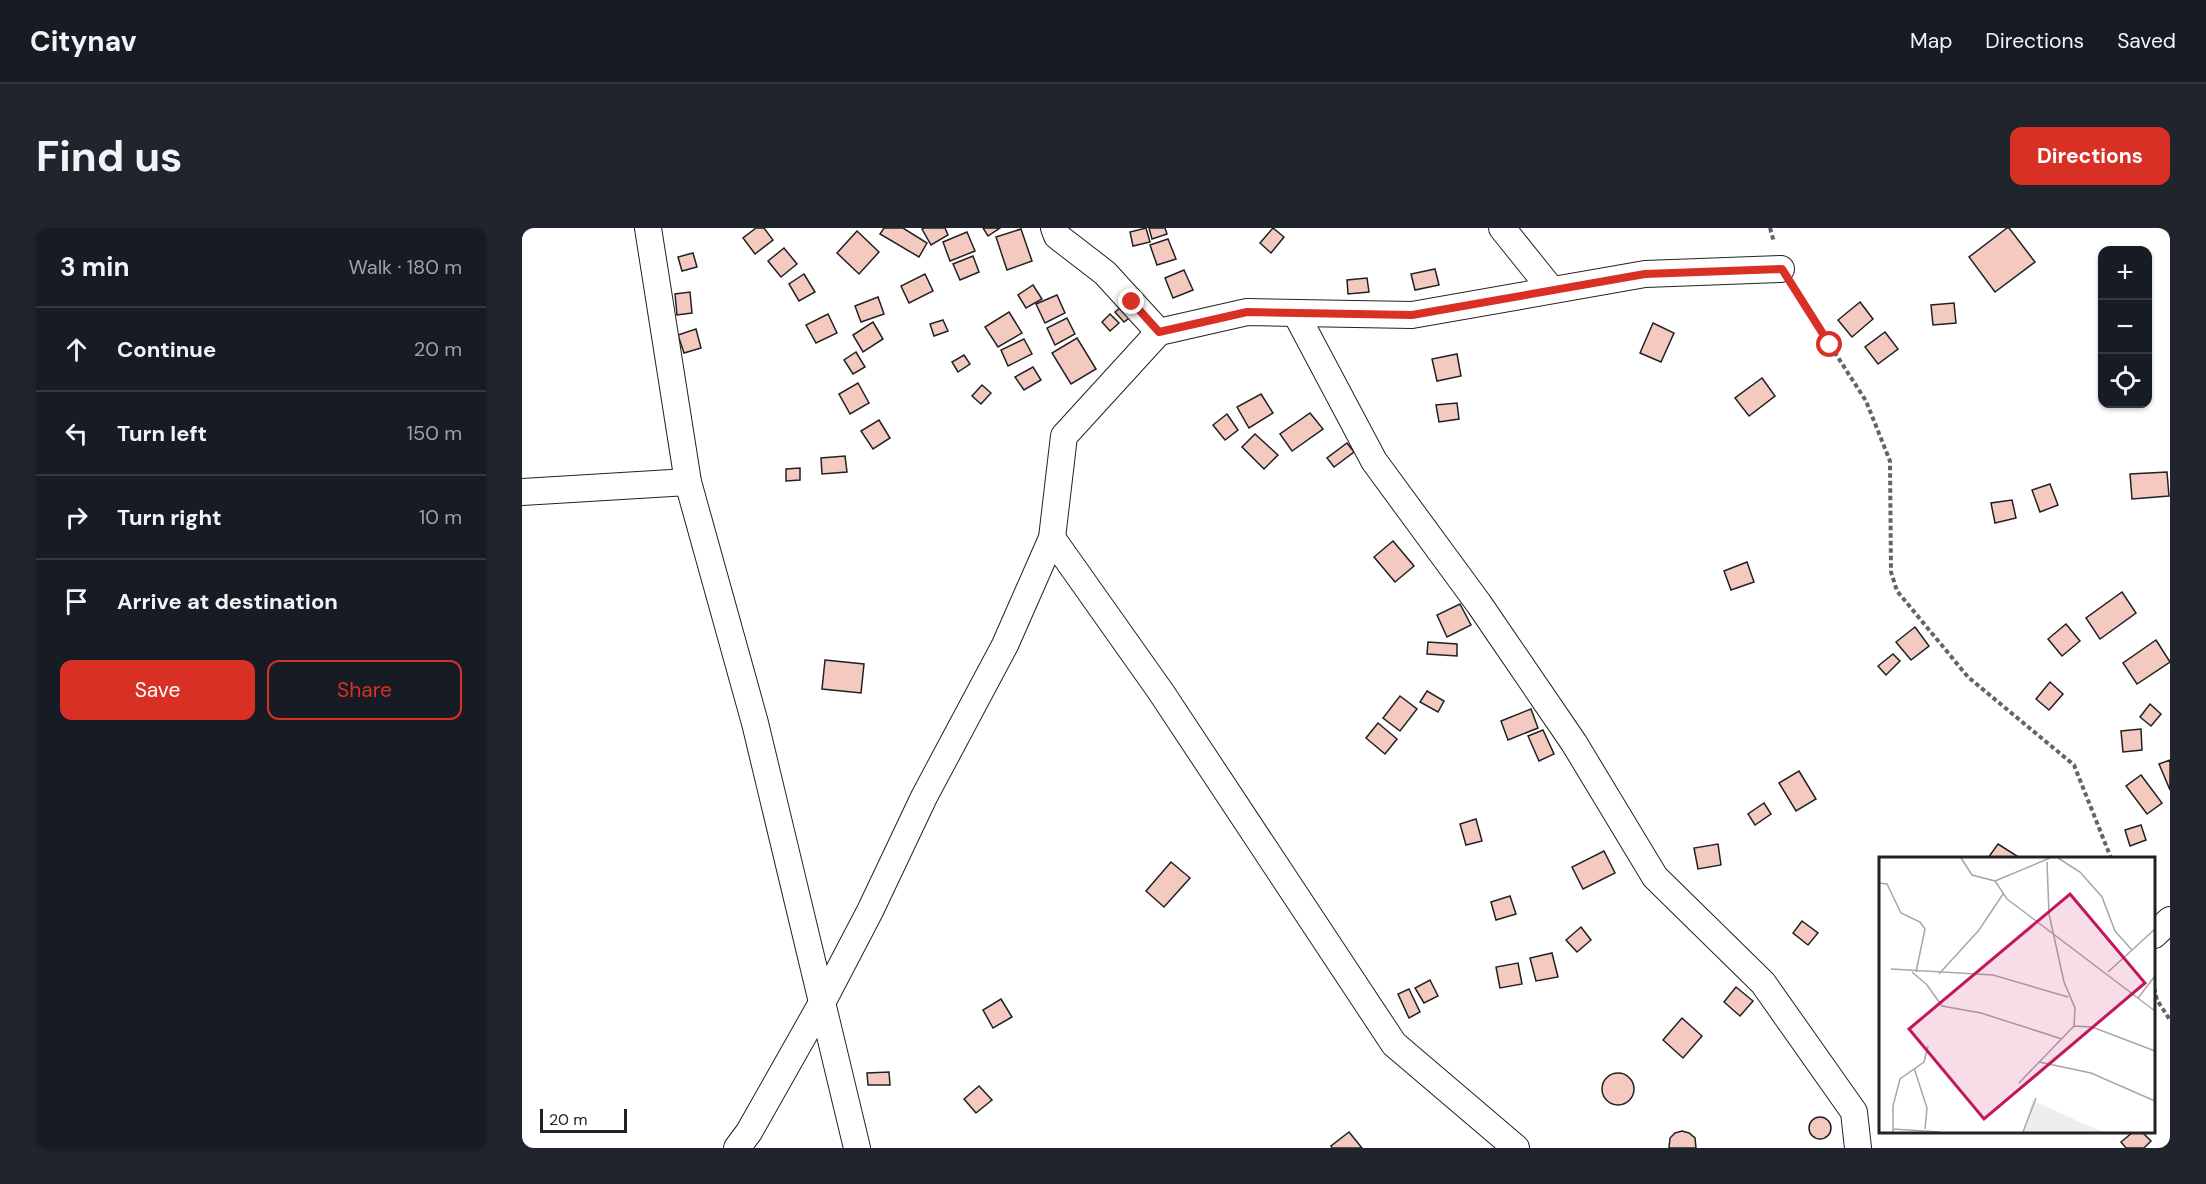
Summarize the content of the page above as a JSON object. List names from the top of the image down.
{
  "scale_bar": "20 m",
  "page": {
    "header": "Citynav",
    "nav": ["Map", "Directions", "Saved"],
    "buttons": [
      "Directions",
      ["Save", "Share"]
    ],
    "title": "Find us",
    "heading": ["3 min", "Walk · 180 m"],
    "map_buttons": ["+", "−"],
    "list": [
      ["Continue", "20 m"],
      ["Turn left", "150 m"],
      ["Turn right", "10 m"],
      "Arrive at destination"
    ],
    "scale": "20 m"
  }
}
